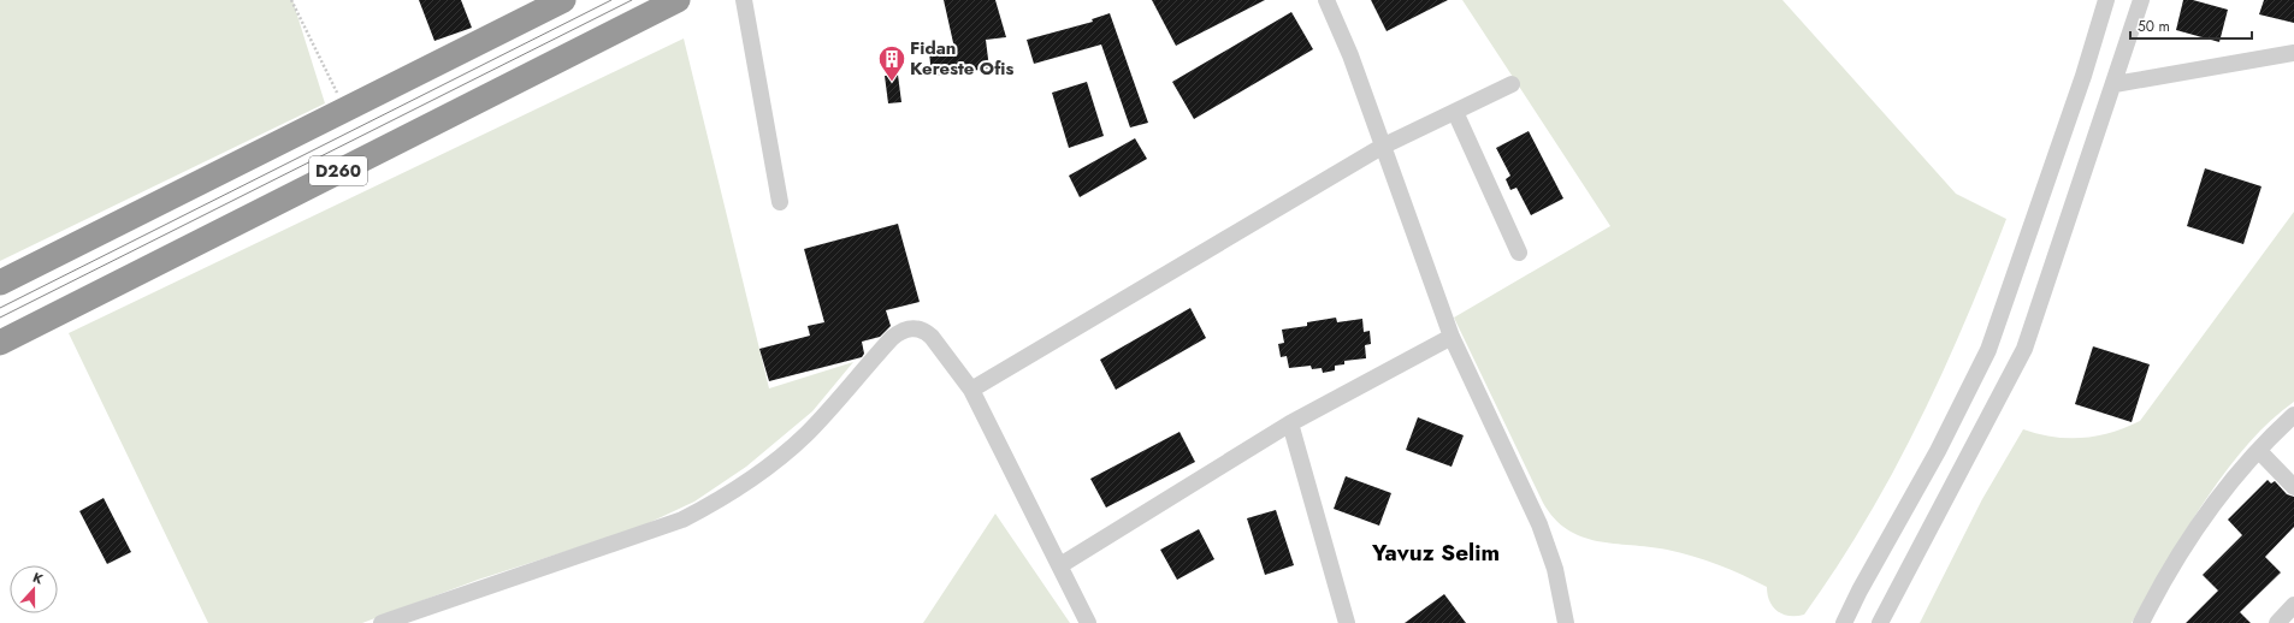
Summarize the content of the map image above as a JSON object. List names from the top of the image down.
{
  "streets": {
    "highway": ["D260"]
  },
  "districts": ["Yavuz Selim"],
  "places": {
    "building": ["Fidan Kereste Ofis"]
  },
  "scale_bar": "50 m",
  "north": "top"
}
